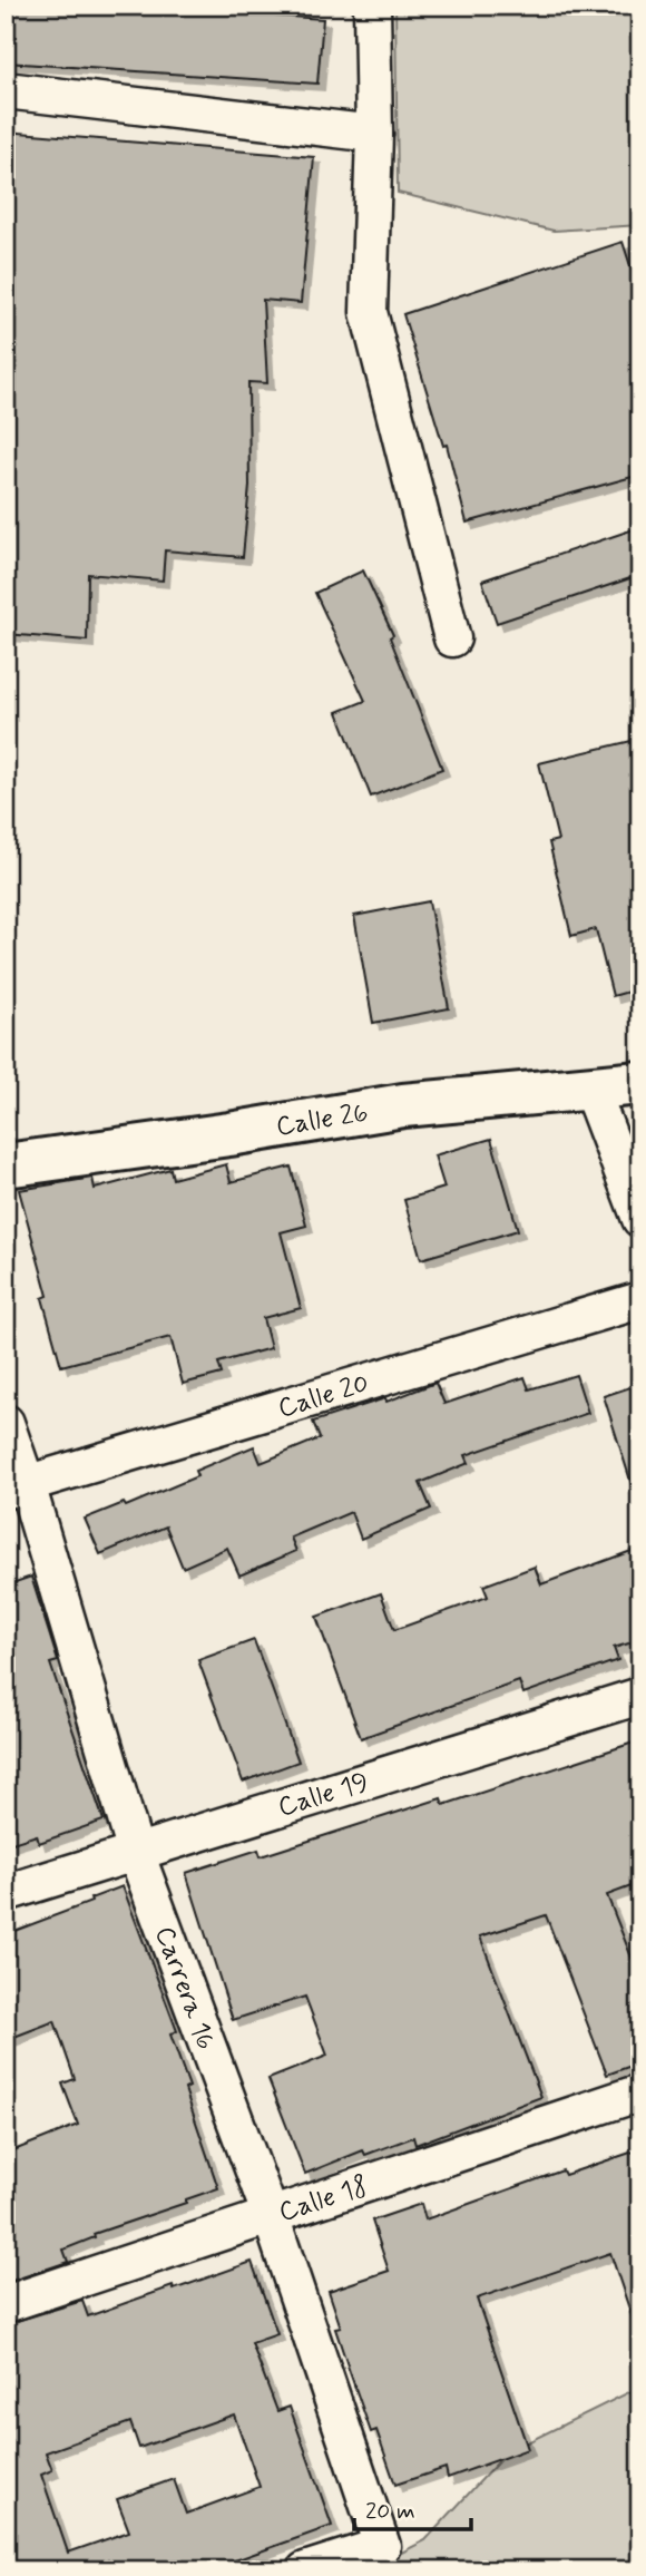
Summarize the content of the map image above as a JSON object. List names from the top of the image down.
{
  "streets": {
    "street": [
      "Calle 26",
      "Calle 20",
      "Calle 19",
      "Carrera 16",
      "Calle 18"
    ]
  },
  "crossings": [
    ["Calle 20", "Carrera 16"],
    ["Calle 19", "Carrera 16"],
    ["Carrera 16", "Calle 18"]
  ],
  "scale_bar": "20 m"
}
